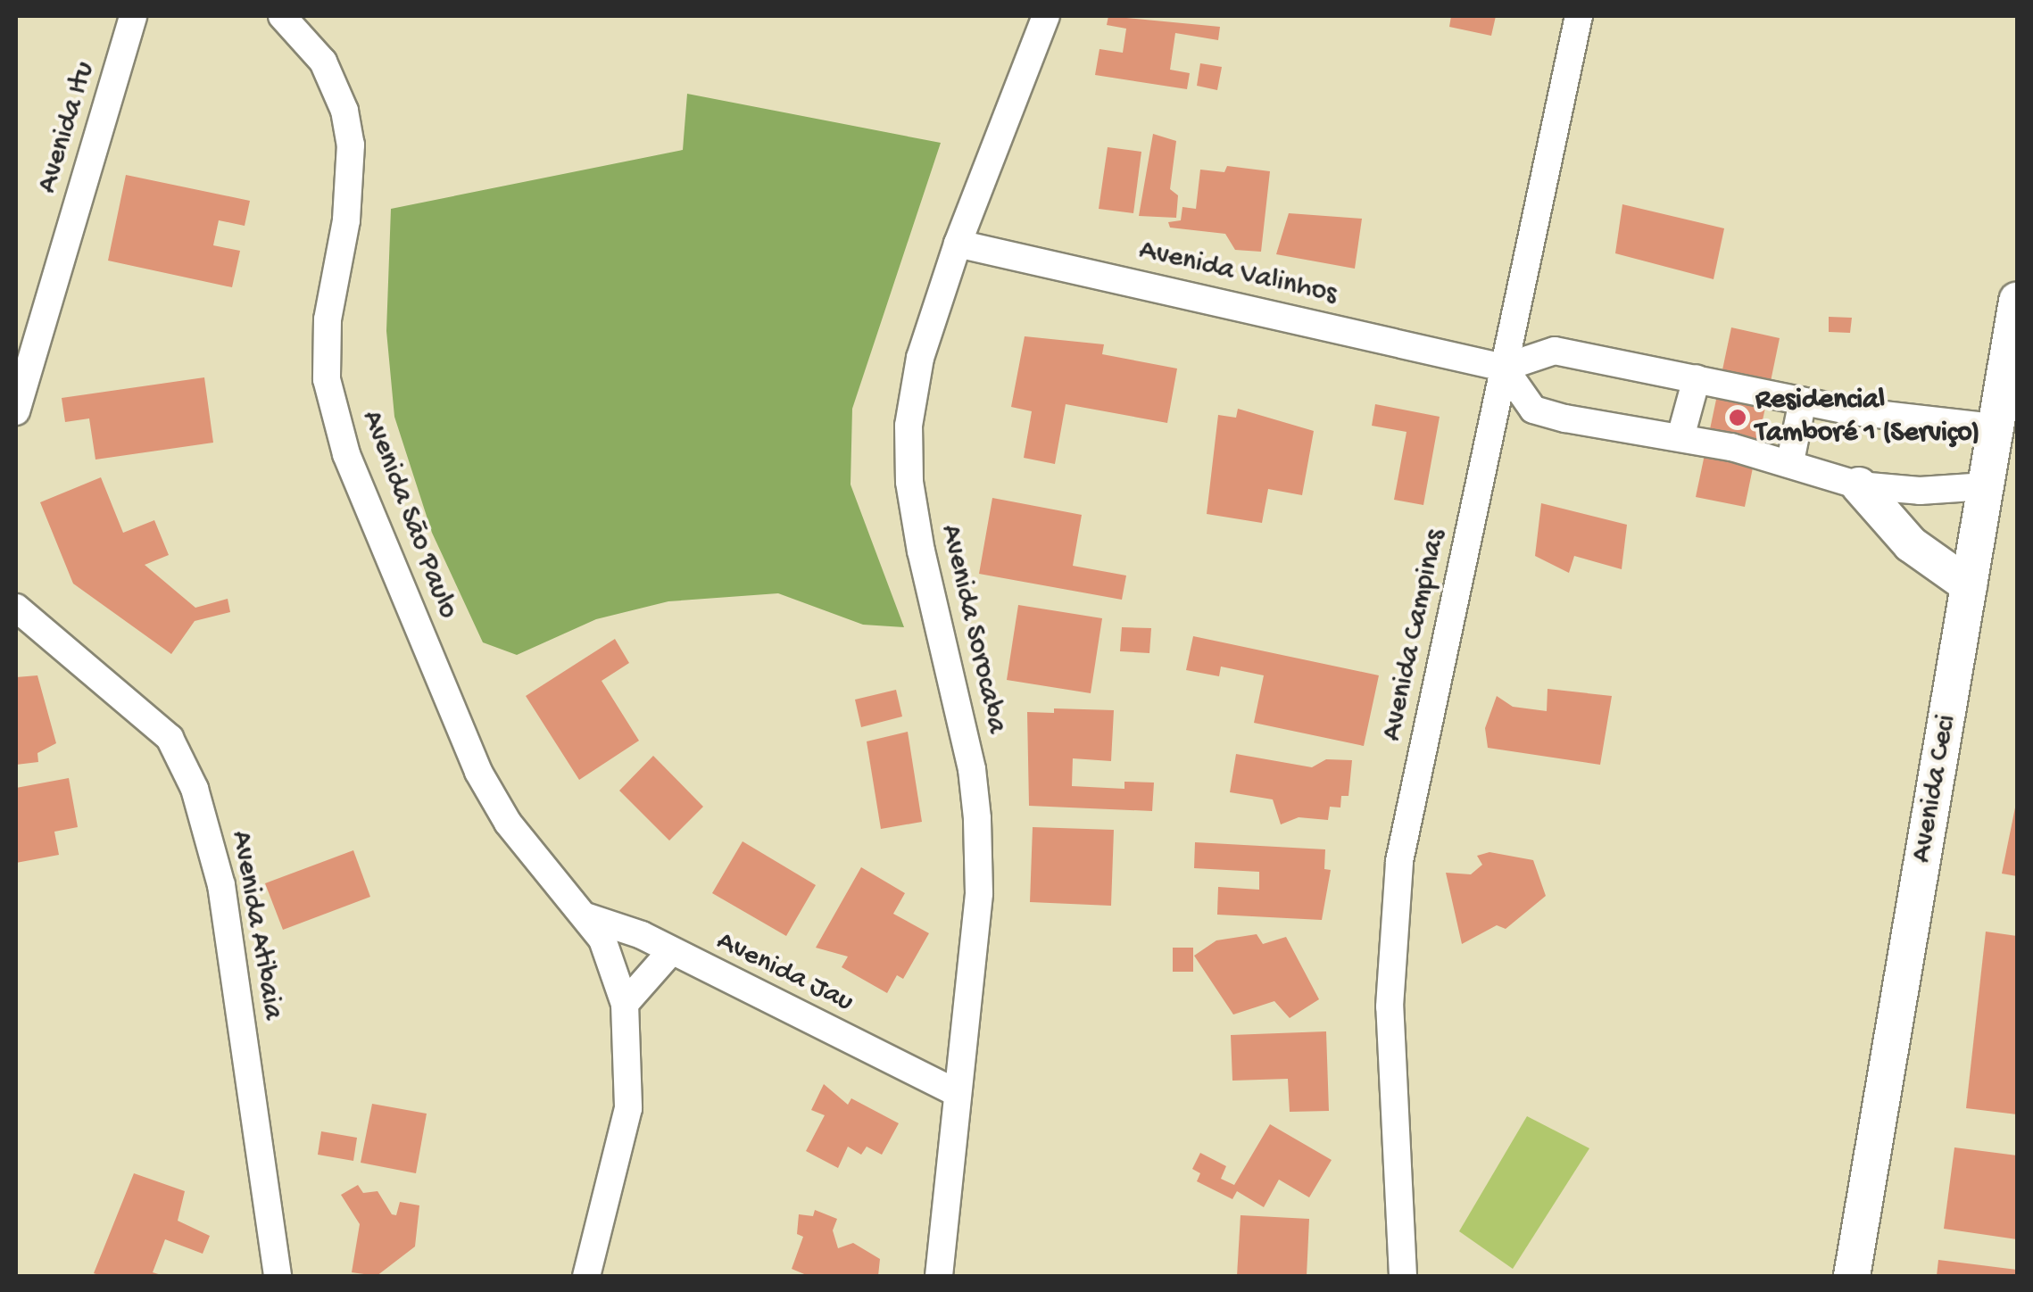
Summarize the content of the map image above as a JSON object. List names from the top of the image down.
{
  "streets": {
    "main road": ["Avenida Ceci"],
    "street": [
      "Avenida Itu",
      "Avenida Valinhos",
      "Avenida São Paulo",
      "Avenida Sorocaba",
      "Avenida Campinas",
      "Avenida Atibaia",
      "Avenida Jau"
    ]
  },
  "crossings": [
    ["Avenida Valinhos", "Avenida Sorocaba"],
    ["Avenida Valinhos", "Avenida Campinas"],
    ["Avenida São Paulo", "Avenida Jau"],
    ["Avenida Sorocaba", "Avenida Jau"]
  ],
  "places": ["Residencial Tamboré 1 (Serviço)"]
}
